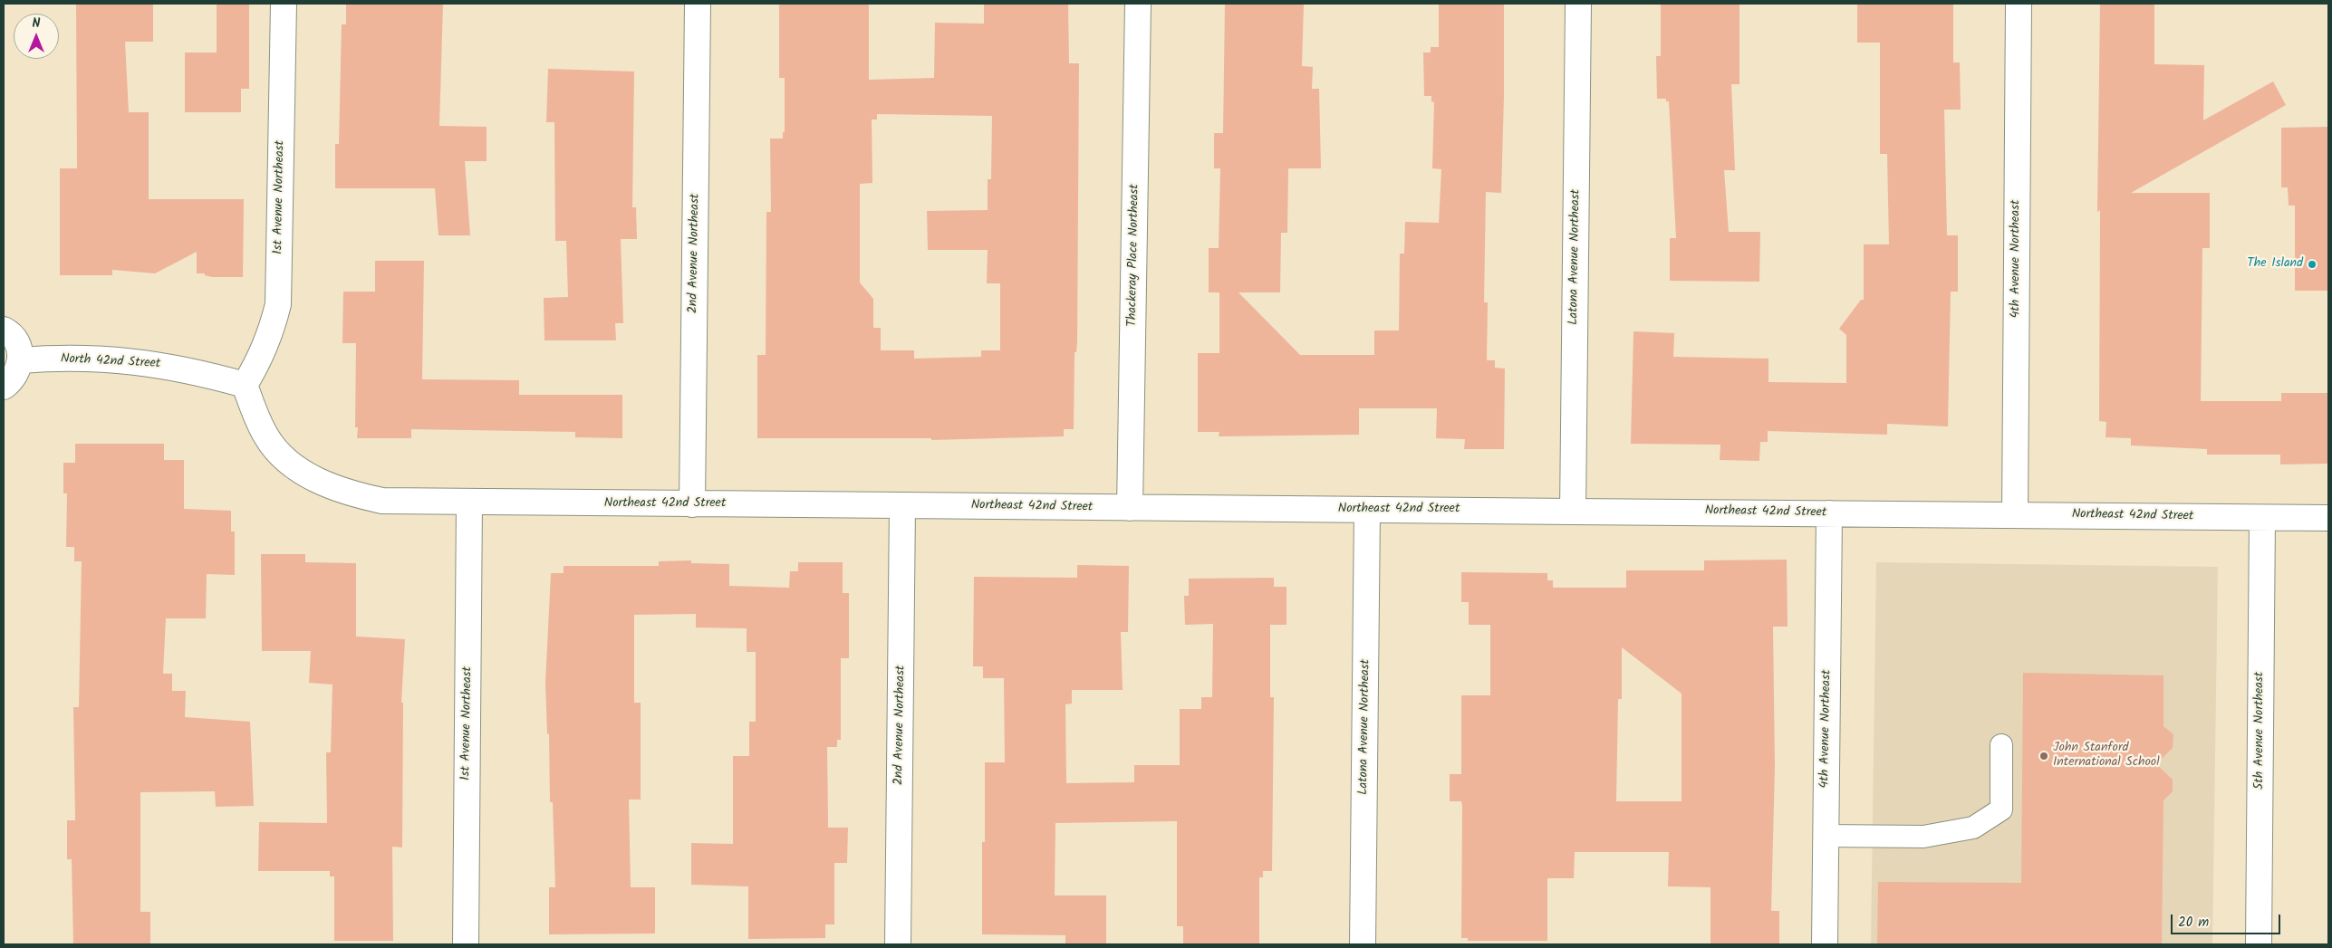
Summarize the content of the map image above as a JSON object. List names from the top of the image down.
{
  "streets": {
    "street": [
      "1st Avenue Northeast",
      "2nd Avenue Northeast",
      "Thackeray Place Northeast",
      "Latona Avenue Northeast",
      "4th Avenue Northeast",
      "North 42nd Street",
      "Northeast 42nd Street",
      "5th Avenue Northeast"
    ]
  },
  "crossings": [
    ["1st Avenue Northeast", "North 42nd Street"],
    ["1st Avenue Northeast", "Northeast 42nd Street"],
    ["2nd Avenue Northeast", "Northeast 42nd Street"],
    ["Thackeray Place Northeast", "Northeast 42nd Street"],
    ["Latona Avenue Northeast", "Northeast 42nd Street"],
    ["4th Avenue Northeast", "Northeast 42nd Street"],
    ["Northeast 42nd Street", "5th Avenue Northeast"]
  ],
  "places": ["The Island", "John Stanford International School"],
  "scale_bar": "20 m",
  "north": "top"
}
